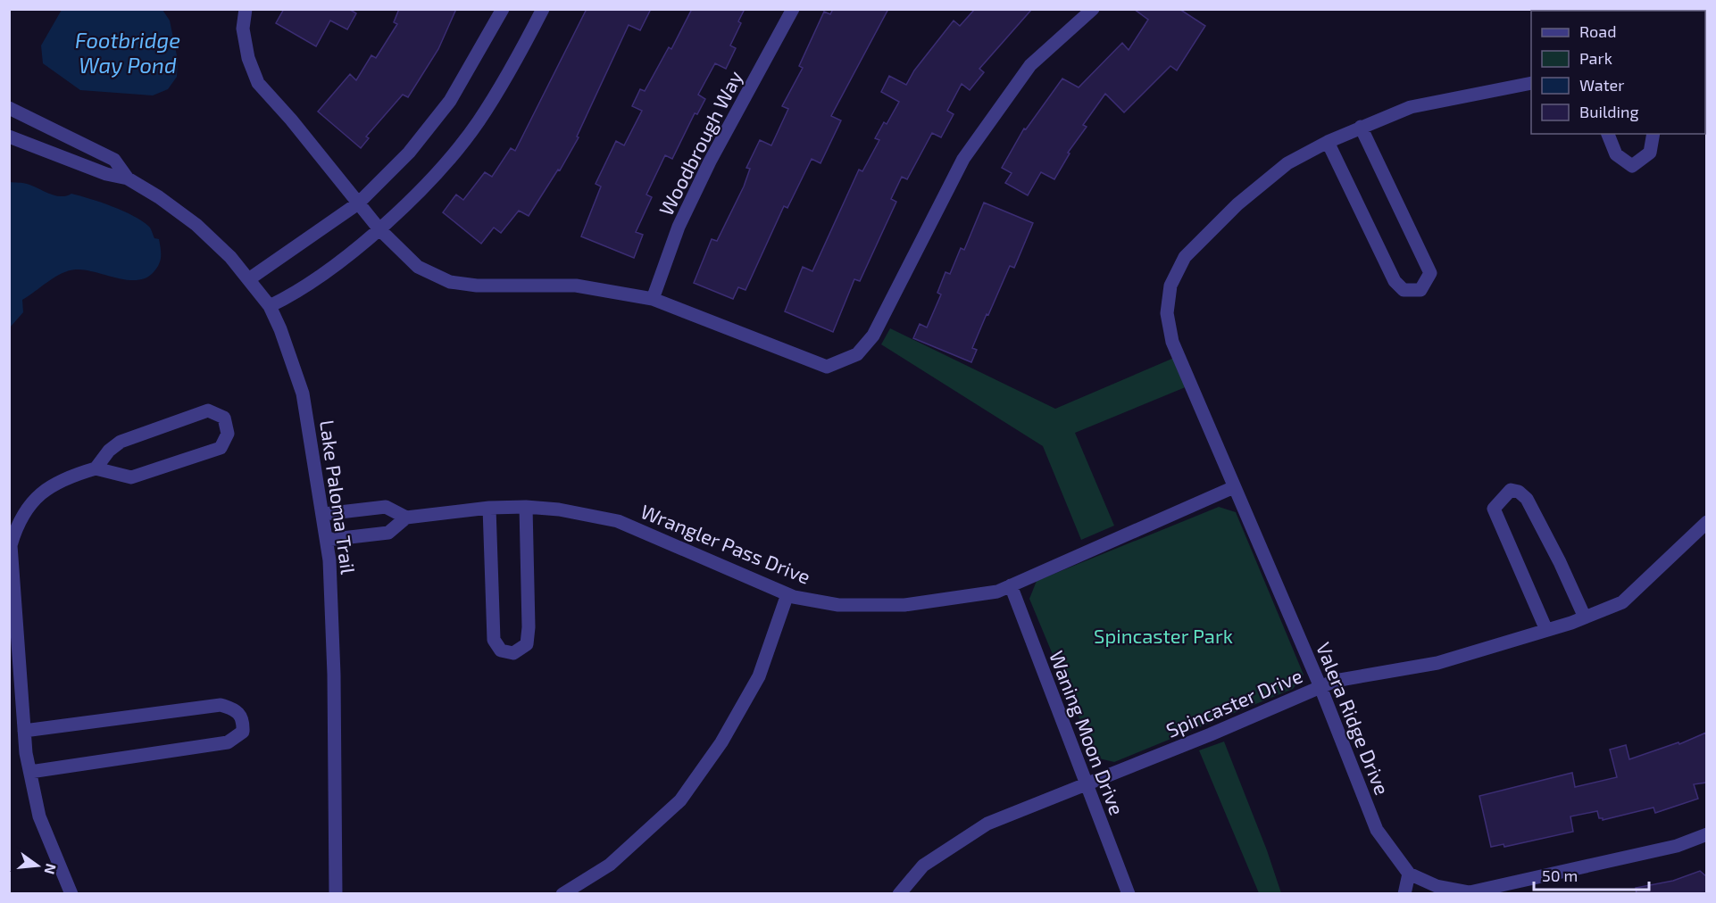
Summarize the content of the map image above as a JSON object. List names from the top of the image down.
{
  "streets": {
    "street": [
      "Woodbrough Way",
      "Lake Paloma Trail",
      "Wrangler Pass Drive",
      "Spincaster Drive",
      "Valera Ridge Drive",
      "Waning Moon Drive"
    ]
  },
  "crossings": [
    ["Lake Paloma Trail", "Wrangler Pass Drive"],
    ["Wrangler Pass Drive", "Valera Ridge Drive"],
    ["Wrangler Pass Drive", "Waning Moon Drive"],
    ["Spincaster Drive", "Valera Ridge Drive"],
    ["Spincaster Drive", "Waning Moon Drive"]
  ],
  "water": ["Footbridge Way Pond"],
  "parks": ["Spincaster Park"],
  "legend": [
    "Road",
    "Park",
    "Water",
    "Building"
  ],
  "scale_bar": "50 m",
  "north": "right"
}
